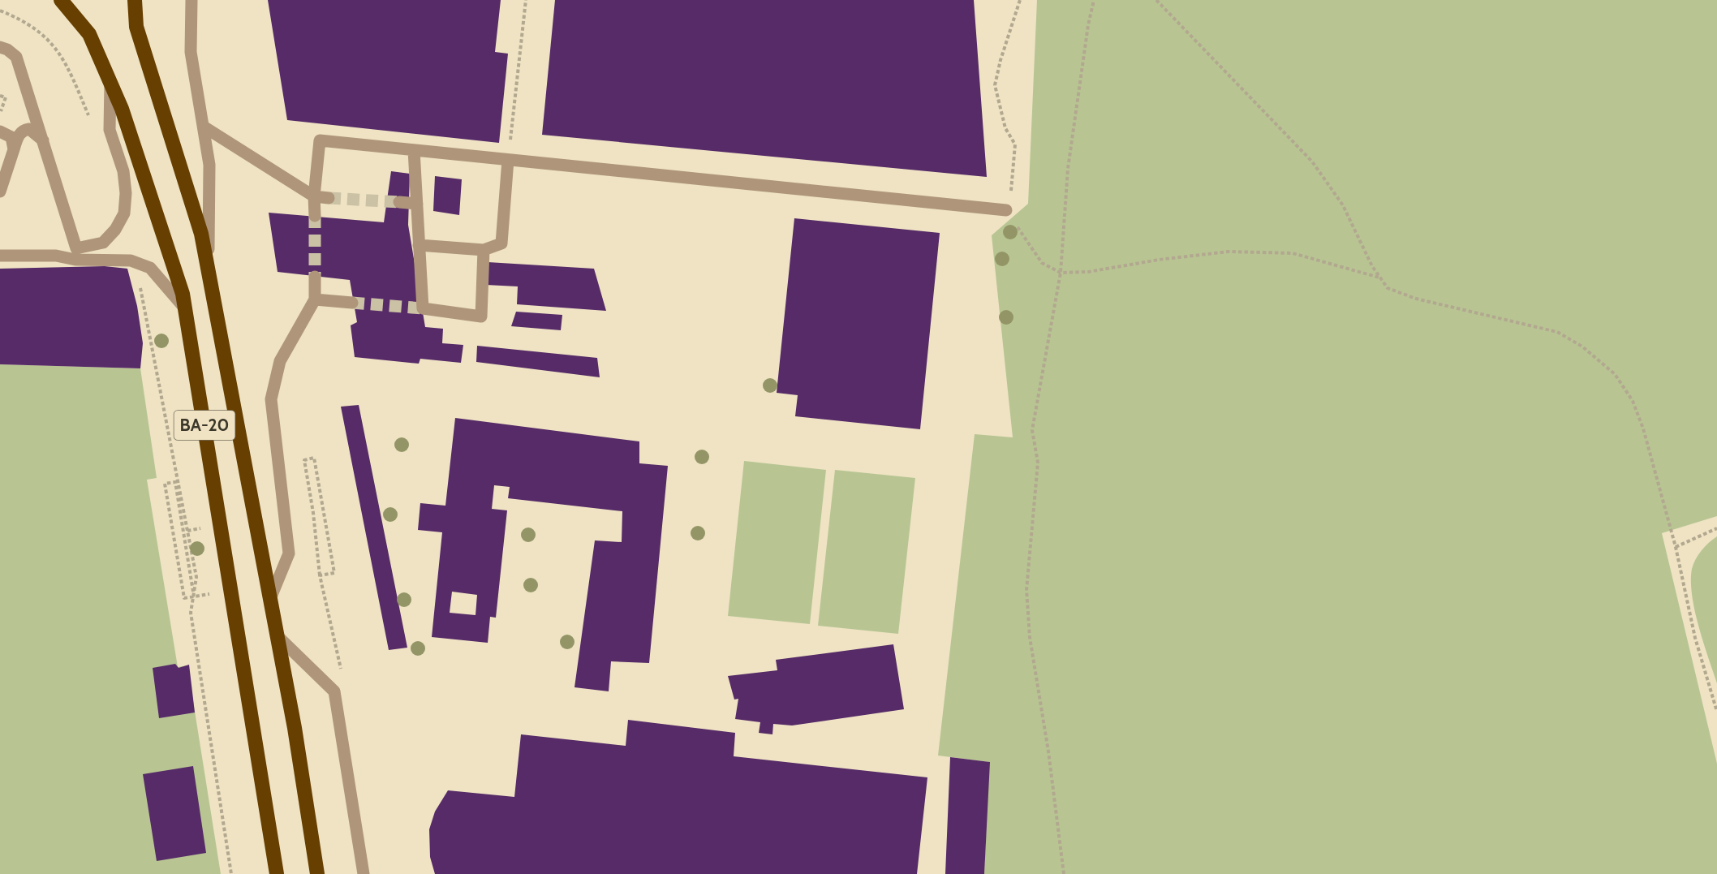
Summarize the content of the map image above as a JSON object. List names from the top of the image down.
{
  "streets": {
    "highway": ["BA-20"]
  }
}
